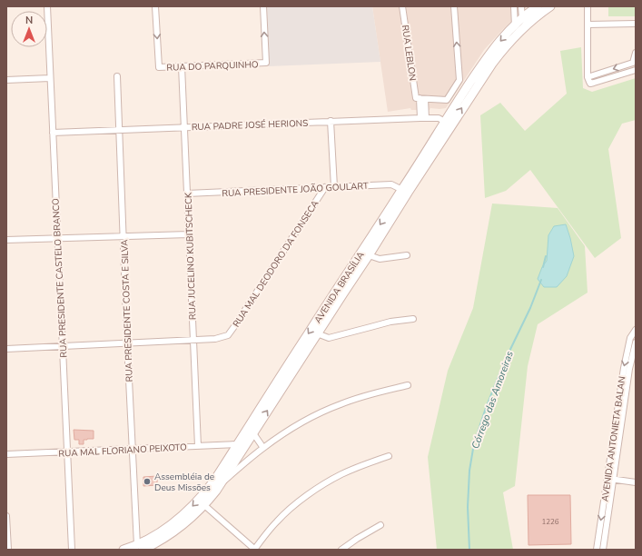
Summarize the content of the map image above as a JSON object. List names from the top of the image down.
{
  "streets": {
    "main road": ["AVENIDA BRASÍLIA"],
    "street": [
      "RUA LEBLON",
      "RUA DO PARQUINHO",
      "RUA PADRE JOSÉ HERIONS",
      "RUA PRESIDENTE JOÃO GOULART",
      "RUA JUCELINO KUBITSCHECK",
      "RUA MAL DEODORO DA FONSECA",
      "RUA PRESIDENTE CASTELO BRANCO",
      "RUA PRESIDENTE COSTA E SILVA",
      "AVENIDA ANTONIETA BALAN",
      "RUA MAL FLORIANO PEIXOTO"
    ]
  },
  "crossings": [
    ["RUA LEBLON", "RUA PADRE JOSÉ HERIONS"],
    ["RUA DO PARQUINHO", "RUA JUCELINO KUBITSCHECK"],
    ["RUA PADRE JOSÉ HERIONS", "RUA JUCELINO KUBITSCHECK"],
    ["RUA PADRE JOSÉ HERIONS", "RUA PRESIDENTE CASTELO BRANCO"],
    ["RUA PADRE JOSÉ HERIONS", "AVENIDA BRASÍLIA"],
    ["RUA PADRE JOSÉ HERIONS", "RUA PRESIDENTE COSTA E SILVA"],
    ["RUA PRESIDENTE JOÃO GOULART", "RUA JUCELINO KUBITSCHECK"],
    ["RUA PRESIDENTE JOÃO GOULART", "RUA MAL DEODORO DA FONSECA"],
    ["RUA PRESIDENTE JOÃO GOULART", "AVENIDA BRASÍLIA"],
    ["RUA JUCELINO KUBITSCHECK", "RUA MAL DEODORO DA FONSECA"],
    ["RUA JUCELINO KUBITSCHECK", "RUA MAL FLORIANO PEIXOTO"],
    ["RUA MAL DEODORO DA FONSECA", "RUA PRESIDENTE CASTELO BRANCO"],
    ["RUA MAL DEODORO DA FONSECA", "RUA PRESIDENTE COSTA E SILVA"],
    ["RUA PRESIDENTE CASTELO BRANCO", "RUA MAL FLORIANO PEIXOTO"],
    ["AVENIDA BRASÍLIA", "RUA PRESIDENTE COSTA E SILVA"],
    ["AVENIDA BRASÍLIA", "RUA MAL FLORIANO PEIXOTO"],
    ["RUA PRESIDENTE COSTA E SILVA", "RUA MAL FLORIANO PEIXOTO"]
  ],
  "water": ["Córrego das Amoreiras"],
  "places": ["Assembléia de Deus Missões"],
  "house_numbers": ["1226"],
  "north": "top"
}
